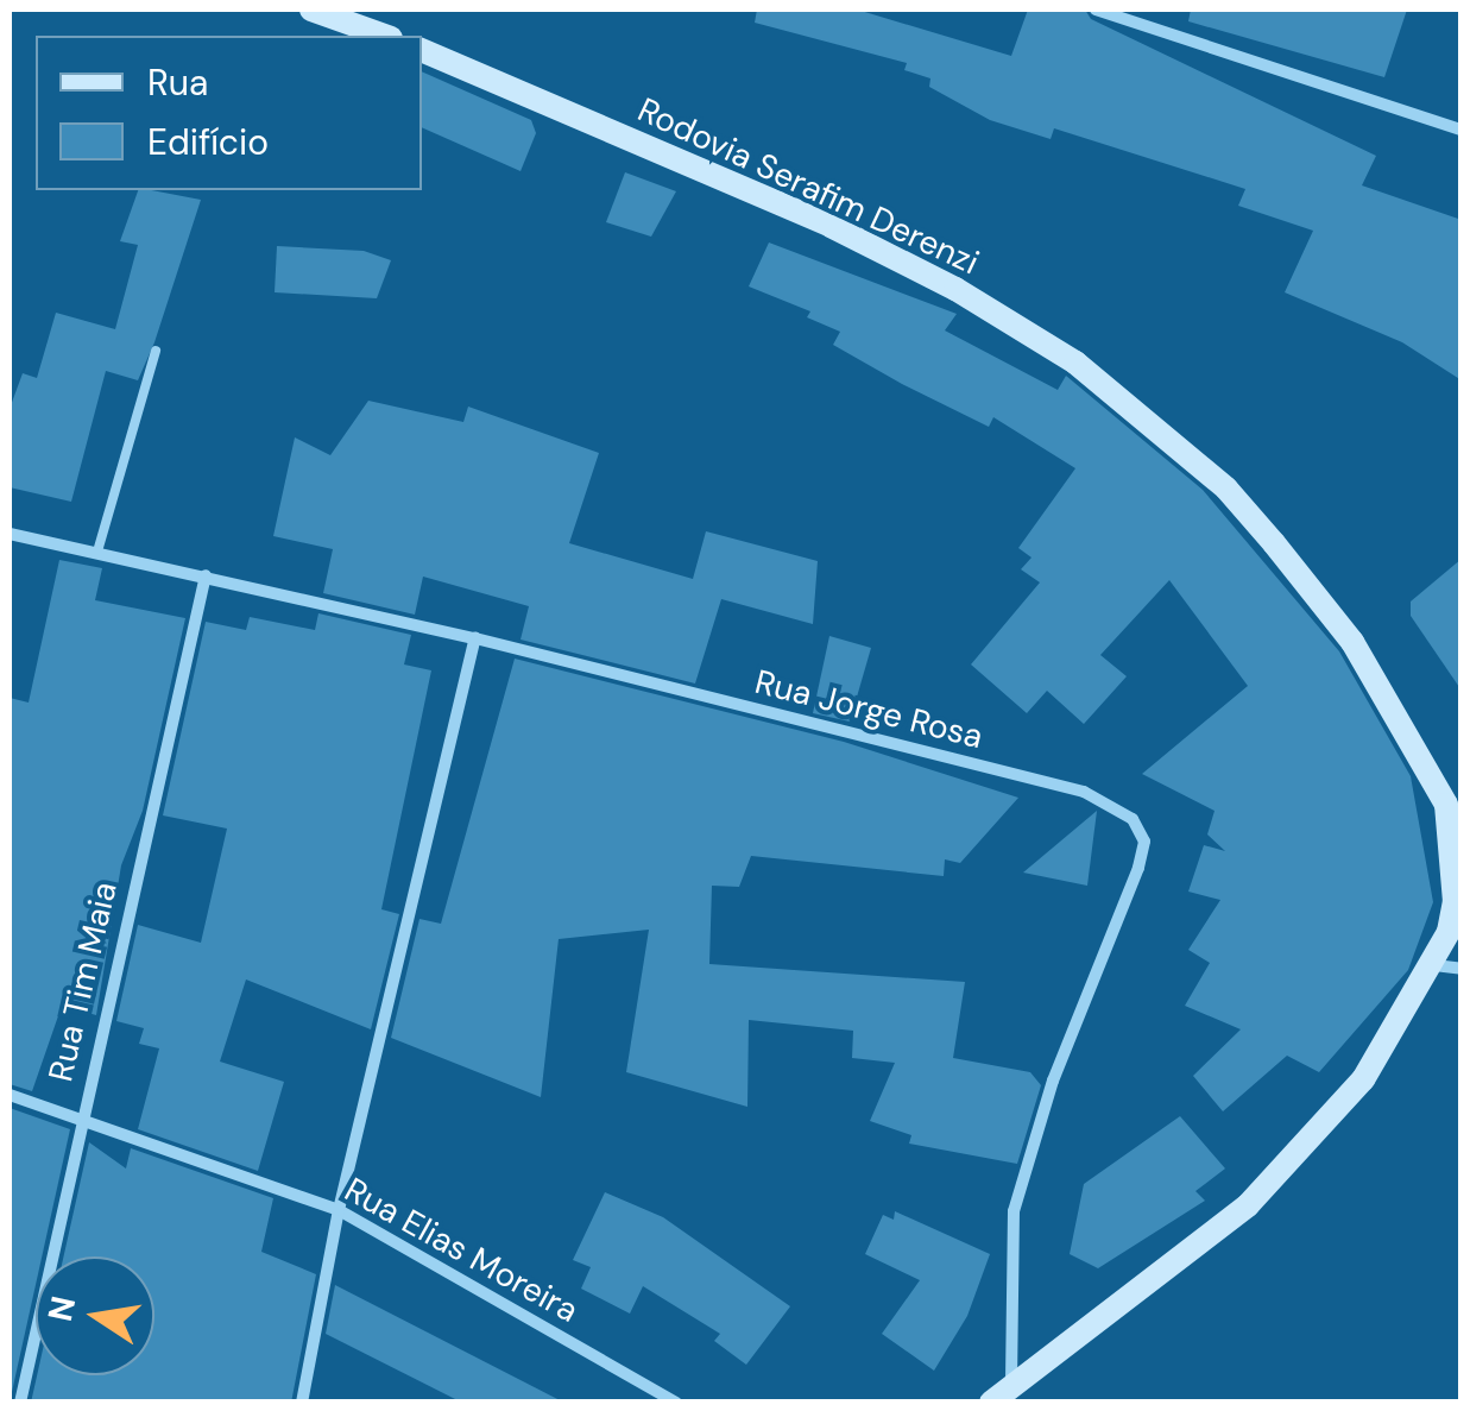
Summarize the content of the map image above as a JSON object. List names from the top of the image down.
{
  "streets": {
    "main road": ["Rodovia Serafim Derenzi"],
    "street": ["Rua Jorge Rosa", "Rua Tim Maia", "Rua Elias Moreira"]
  },
  "crossings": [
    ["Rodovia Serafim Derenzi", "Rua Jorge Rosa"],
    ["Rua Jorge Rosa", "Rua Tim Maia"],
    ["Rua Tim Maia", "Rua Elias Moreira"]
  ],
  "legend": ["Rua", "Edifício"],
  "north": "left"
}
